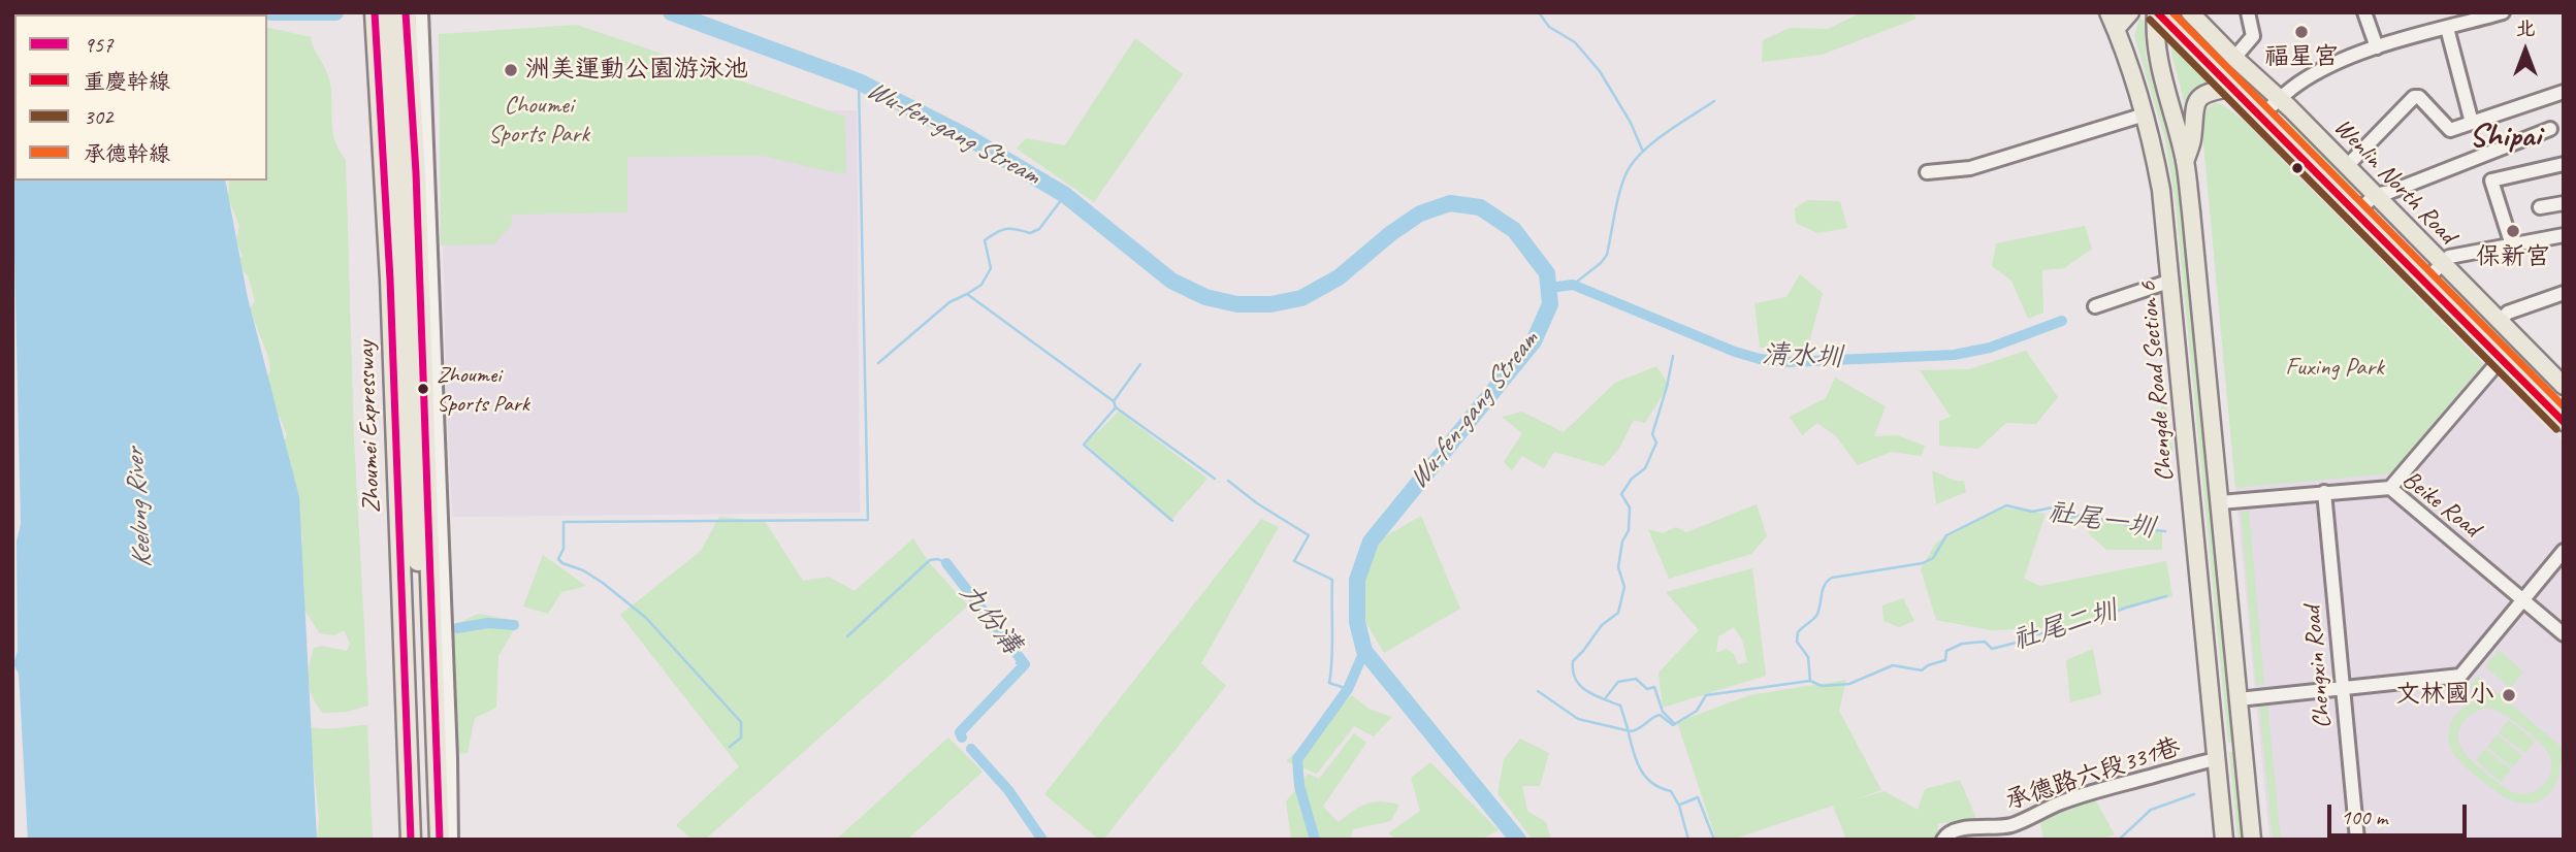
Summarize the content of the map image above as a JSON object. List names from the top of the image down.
{
  "streets": {
    "highway": ["Zhoumei Expressway"],
    "main road": ["Wenlin North Road", "Chengde Road Section 6"],
    "street": ["Beike Road", "Chengxin Road", "承德路六段331巷"]
  },
  "crossings": [
    ["Wenlin North Road", "Chengde Road Section 6"],
    ["Chengde Road Section 6", "Beike Road"],
    ["Chengde Road Section 6", "承德路六段331巷"],
    ["Beike Road", "Chengxin Road"]
  ],
  "districts": ["Shipai"],
  "water": [
    "Wu-fen-gang Stream",
    "清水圳",
    "Keelung River",
    "社尾一圳",
    "九份溝",
    "社尾二圳"
  ],
  "parks": ["Choumei Sports Park", "Fuxing Park"],
  "places": [
    "福星宮",
    "洲美運動公園游泳池",
    "保新宮",
    "Zhoumei Sports Park",
    "文林國小"
  ],
  "lines": [
    "transit line 957",
    "transit line 重慶幹線",
    "transit line 承德幹線",
    "transit line 302"
  ],
  "legend": [
    "957",
    "重慶幹線",
    "302",
    "承德幹線"
  ],
  "scale_bar": "100 m",
  "north": "top"
}
